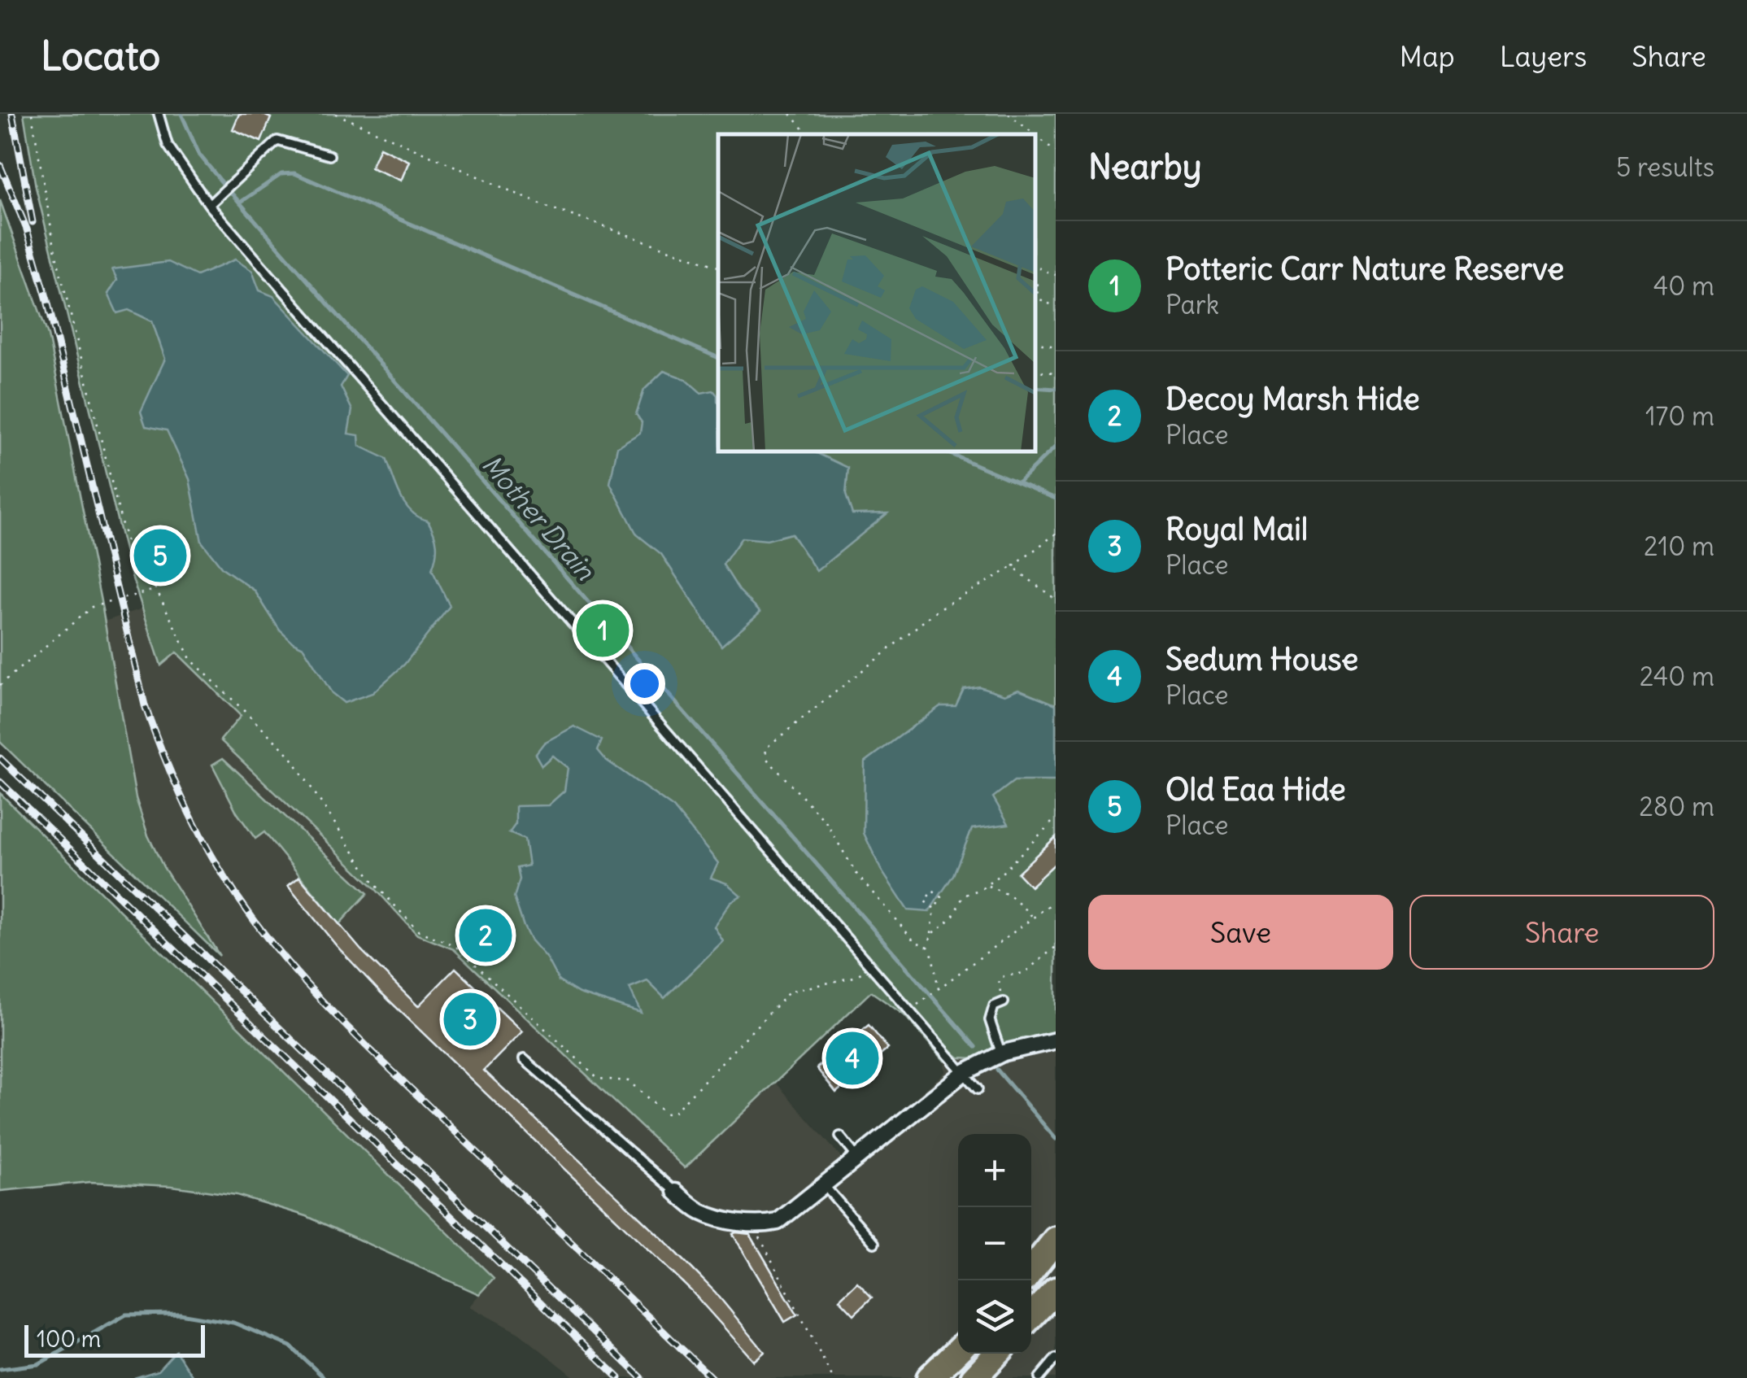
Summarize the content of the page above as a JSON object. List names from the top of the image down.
{
  "water": ["Mother Drain"],
  "scale_bar": "100 m",
  "page": {
    "header": "Locato",
    "nav": ["Map", "Layers", "Share"],
    "heading": ["Nearby", "5 results"],
    "list": [
      {
        "mark": "1",
        "name": "Potteric Carr Nature Reserve",
        "note": "Park",
        "value": "40 m"
      },
      {
        "mark": "2",
        "name": "Decoy Marsh Hide",
        "note": "Place",
        "value": "170 m"
      },
      {
        "mark": "3",
        "name": "Royal Mail",
        "note": "Place",
        "value": "210 m"
      },
      {
        "mark": "4",
        "name": "Sedum House",
        "note": "Place",
        "value": "240 m"
      },
      {
        "mark": "5",
        "name": "Old Eaa Hide",
        "note": "Place",
        "value": "280 m"
      }
    ],
    "pins": [
      "5",
      "1",
      "2",
      "3",
      "4"
    ],
    "buttons": ["Save", "Share"],
    "map_buttons": ["+", "−"],
    "scale": "100 m"
  }
}
